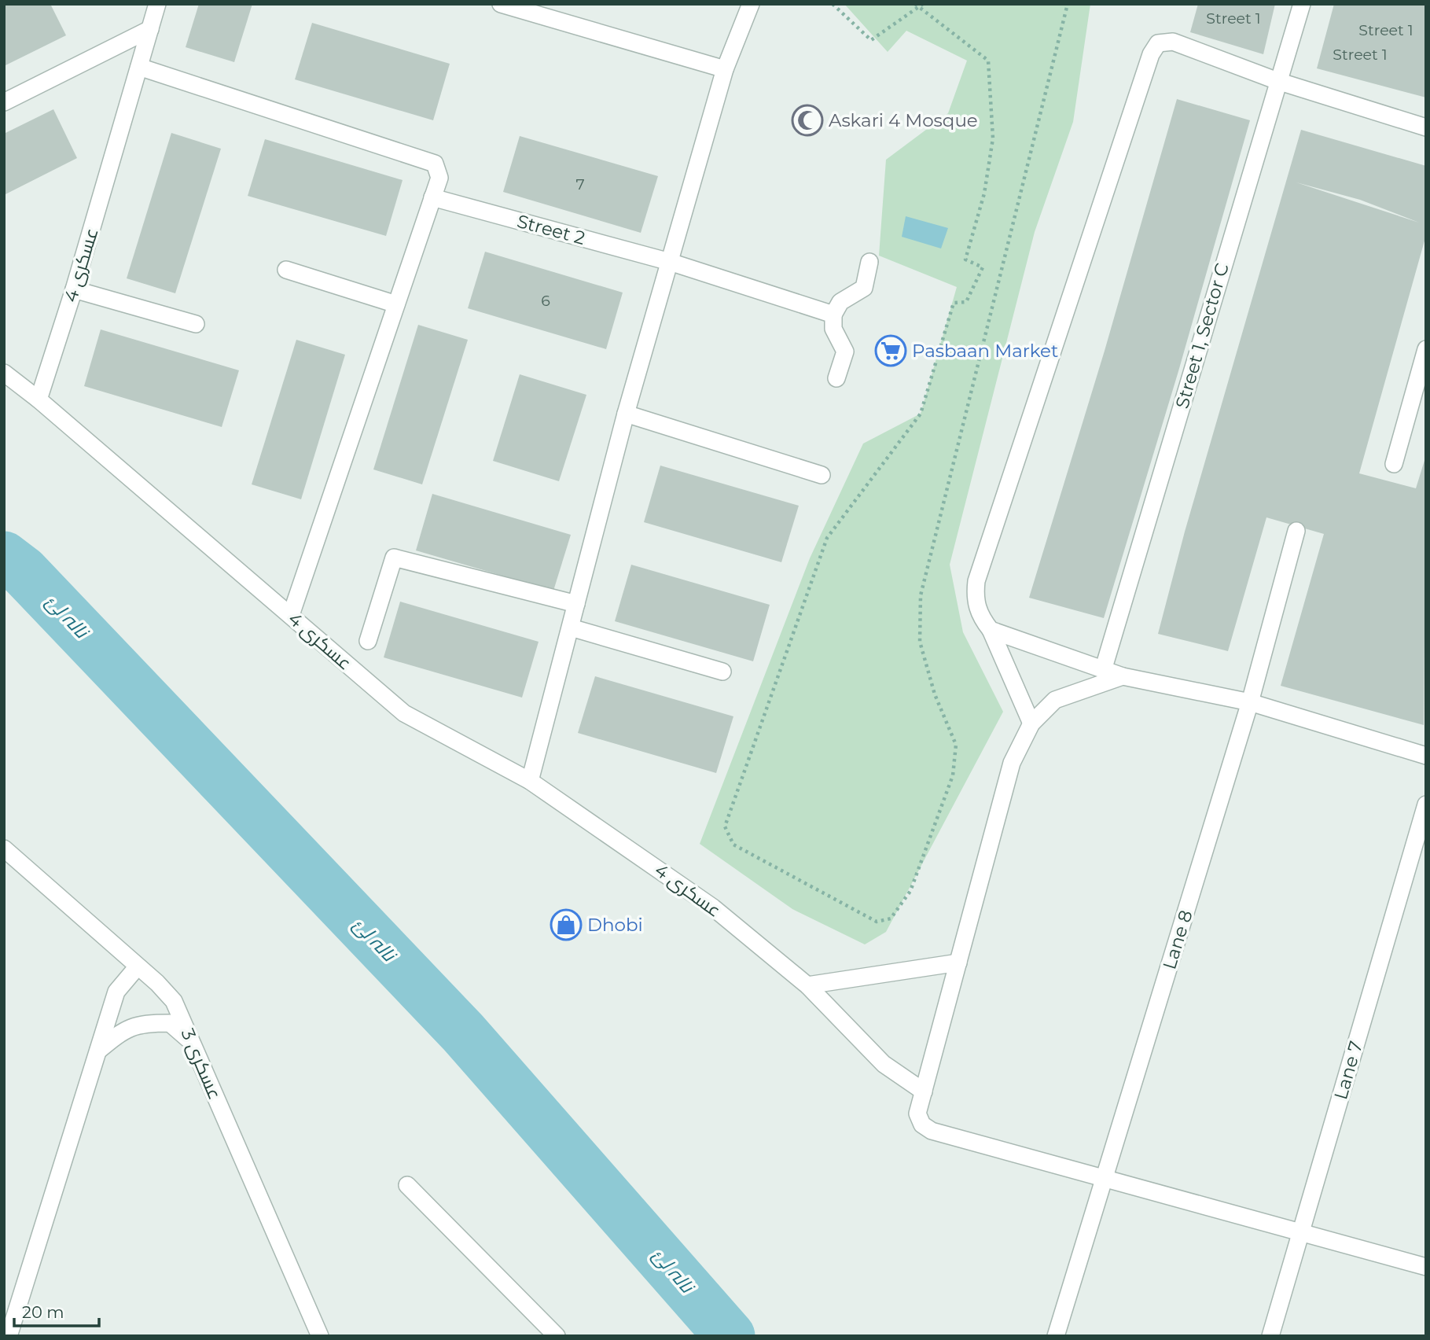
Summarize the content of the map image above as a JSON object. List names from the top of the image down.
{
  "streets": {
    "street": [
      "Street 2",
      "عسکری 4",
      "Street 1, Sector C",
      "Lane 8",
      "عسکری 3",
      "Lane 7"
    ]
  },
  "water": ["نالہ لئ"],
  "places": {
    "mosque": ["Askari 4 Mosque"],
    "supermarket": ["Pasbaan Market"],
    "shop": ["Dhobi"]
  },
  "house_numbers": [
    "Street 1",
    "Street 1",
    "Street 1",
    "7",
    "6"
  ],
  "scale_bar": "20 m"
}
